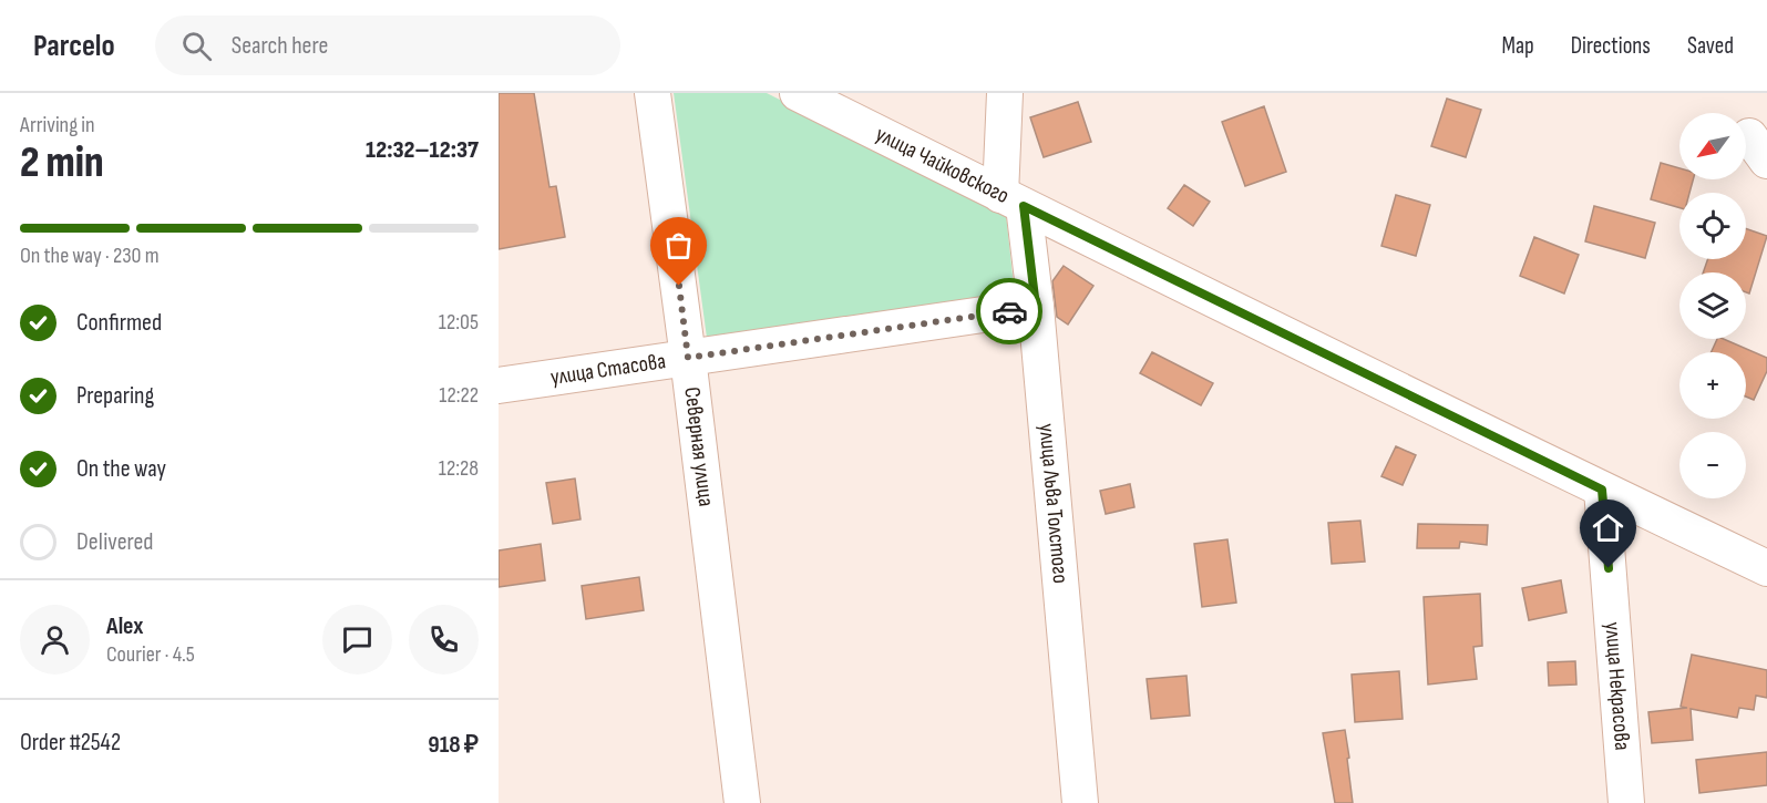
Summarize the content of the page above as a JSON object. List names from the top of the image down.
{
  "streets": {
    "street": [
      "улица Чайковского",
      "улица Стасова",
      "Северная улица",
      "улица Льва Толстого",
      "улица Некрасова"
    ]
  },
  "crossings": [
    ["улица Чайковского", "улица Льва Толстого"],
    ["улица Чайковского", "улица Некрасова"],
    ["улица Стасова", "Северная улица"],
    ["улица Стасова", "улица Льва Толстого"]
  ],
  "north": "bottom left",
  "page": {
    "header": "Parcelo",
    "search": "Search here",
    "nav": ["Map", "Directions", "Saved"],
    "heading": ["2 min", "Arriving in", "12:32–12:37"],
    "panel": [
      "Alex",
      "Courier · 4.5",
      "Order #2542",
      "918 ₽"
    ],
    "map_buttons": ["+", "−"],
    "bar": "On the way · 230 m",
    "list": [
      ["Confirmed", "12:05"],
      ["Preparing", "12:22"],
      ["On the way", "12:28"],
      "Delivered"
    ]
  }
}
